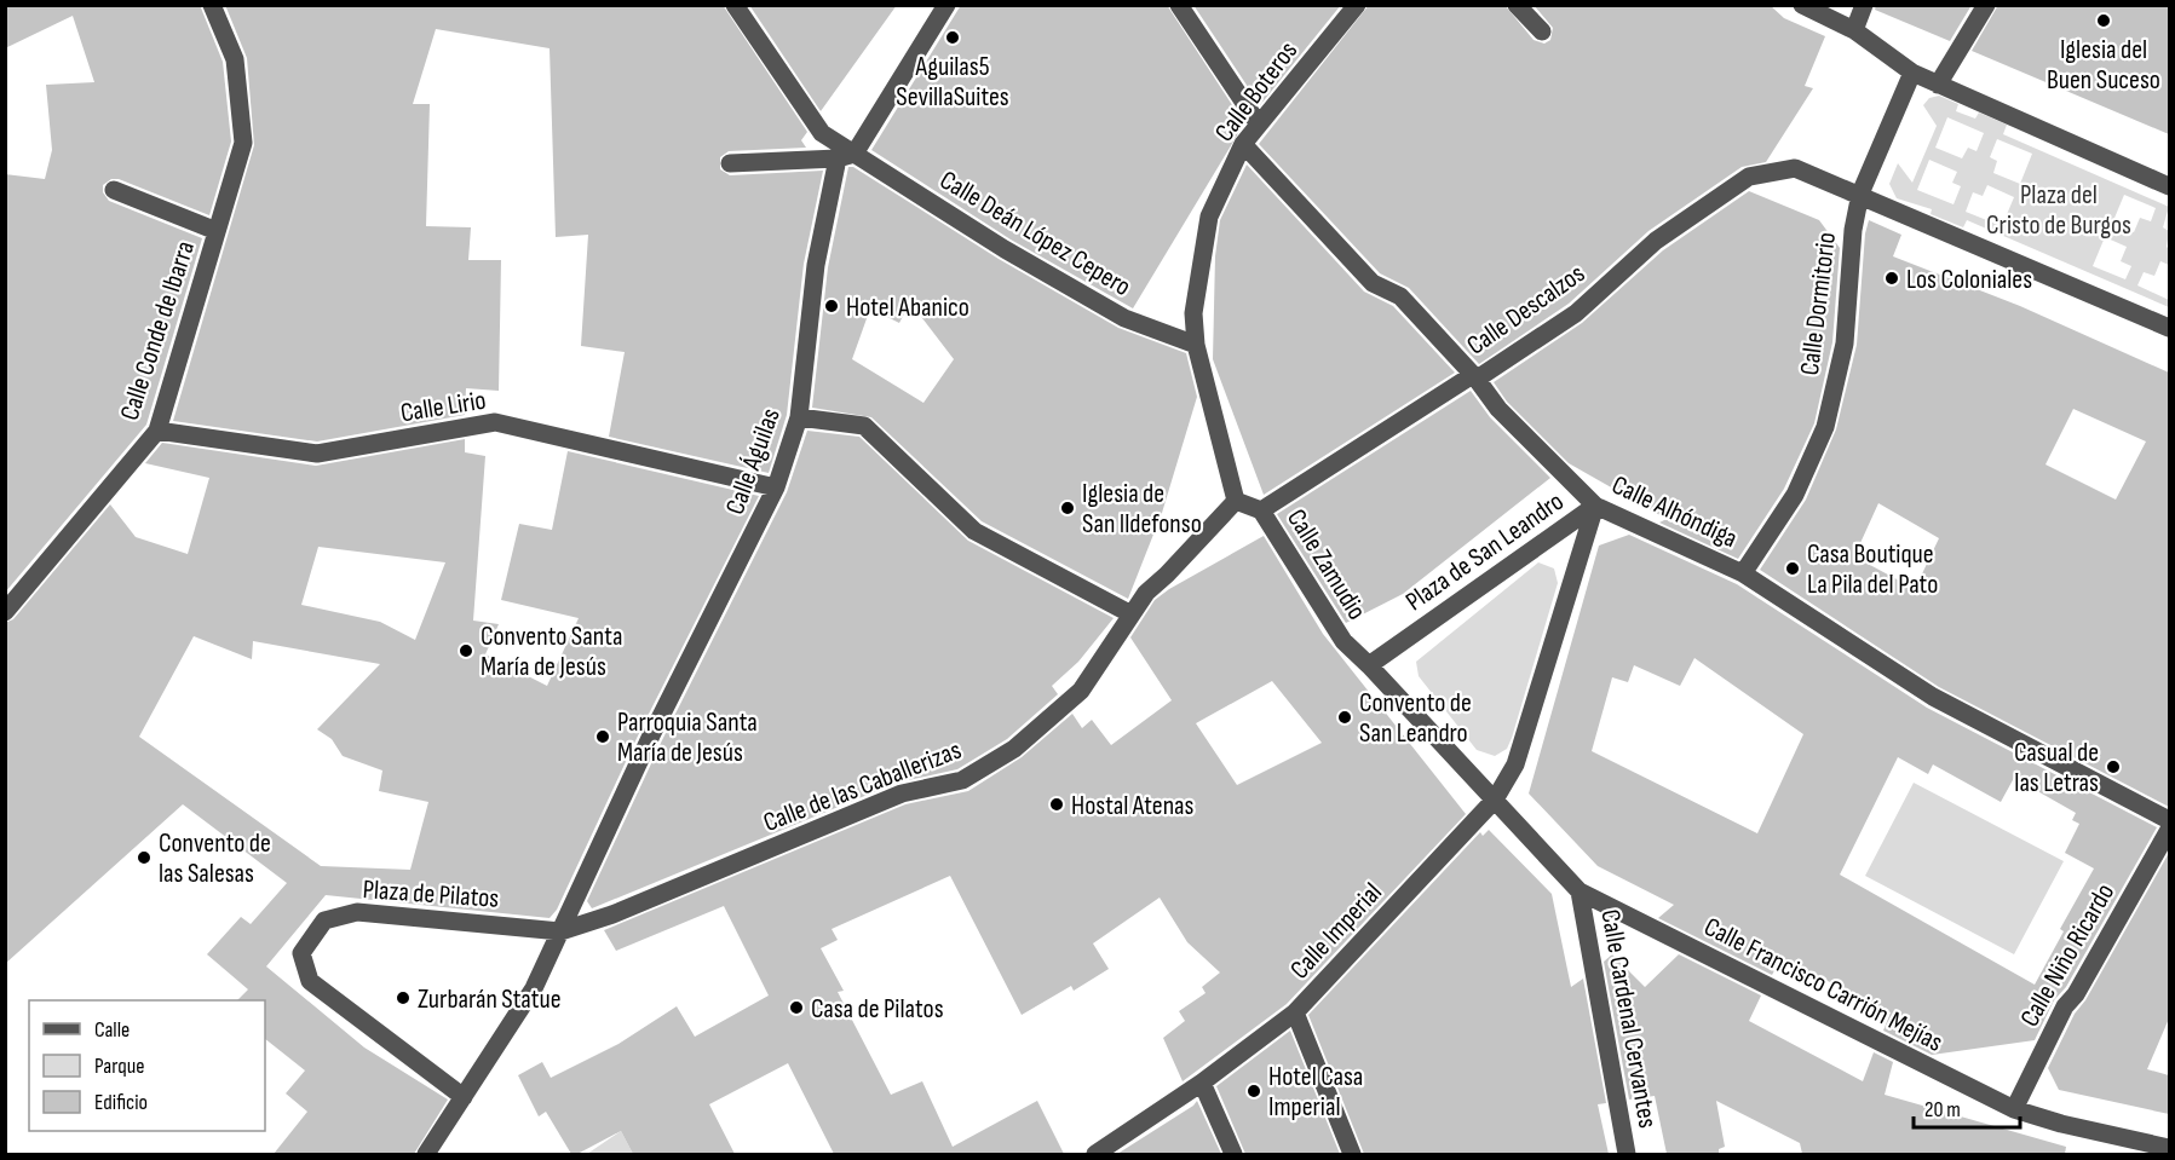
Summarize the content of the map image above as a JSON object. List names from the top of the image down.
{
  "streets": {
    "street": [
      "Calle Boteros",
      "Calle Deán López Cepero",
      "Calle Dormitorio",
      "Calle Descalzos",
      "Calle Conde de Ibarra",
      "Calle Lirio",
      "Calle Águilas",
      "Calle Alhóndiga",
      "Plaza de San Leandro",
      "Calle Zamudio",
      "Calle de las Caballerizas",
      "Plaza de Pilatos",
      "Calle Imperial",
      "Calle Niño Ricardo",
      "Calle Francisco Carrión Mejías",
      "Calle Cardenal Cervantes"
    ]
  },
  "crossings": [
    ["Calle Boteros", "Calle Deán López Cepero"],
    ["Calle Boteros", "Calle Alhóndiga"],
    ["Calle Boteros", "Calle Zamudio"],
    ["Calle Boteros", "Calle de las Caballerizas"],
    ["Calle Deán López Cepero", "Calle Águilas"],
    ["Calle Dormitorio", "Calle Descalzos"],
    ["Calle Dormitorio", "Calle Alhóndiga"],
    ["Calle Descalzos", "Calle Alhóndiga"],
    ["Calle Descalzos", "Calle Zamudio"],
    ["Calle Conde de Ibarra", "Calle Lirio"],
    ["Calle Lirio", "Calle Águilas"],
    ["Calle Águilas", "Calle de las Caballerizas"],
    ["Calle Águilas", "Plaza de Pilatos"],
    ["Calle Alhóndiga", "Plaza de San Leandro"],
    ["Plaza de San Leandro", "Calle Zamudio"],
    ["Plaza de San Leandro", "Calle Imperial"],
    ["Plaza de San Leandro", "Calle Francisco Carrión Mejías"],
    ["Calle Zamudio", "Calle de las Caballerizas"],
    ["Calle de las Caballerizas", "Plaza de Pilatos"],
    ["Calle Imperial", "Calle Francisco Carrión Mejías"],
    ["Calle Niño Ricardo", "Calle Francisco Carrión Mejías"],
    ["Calle Francisco Carrión Mejías", "Calle Cardenal Cervantes"]
  ],
  "parks": ["Plaza del Cristo de Burgos"],
  "places": [
    "Iglesia del Buen Suceso",
    "Aguilas5 SevillaSuites",
    "Los Coloniales",
    "Hotel Abanico",
    "Iglesia de San Ildefonso",
    "Casa Boutique La Pila del Pato",
    "Convento Santa María de Jesús",
    "Convento de San Leandro",
    "Parroquia Santa María de Jesús",
    "Casual de las Letras",
    "Hostal Atenas",
    "Convento de las Salesas",
    "Zurbarán Statue",
    "Casa de Pilatos",
    "Hotel Casa Imperial"
  ],
  "legend": ["Calle", "Parque", "Edificio"],
  "scale_bar": "20 m"
}
